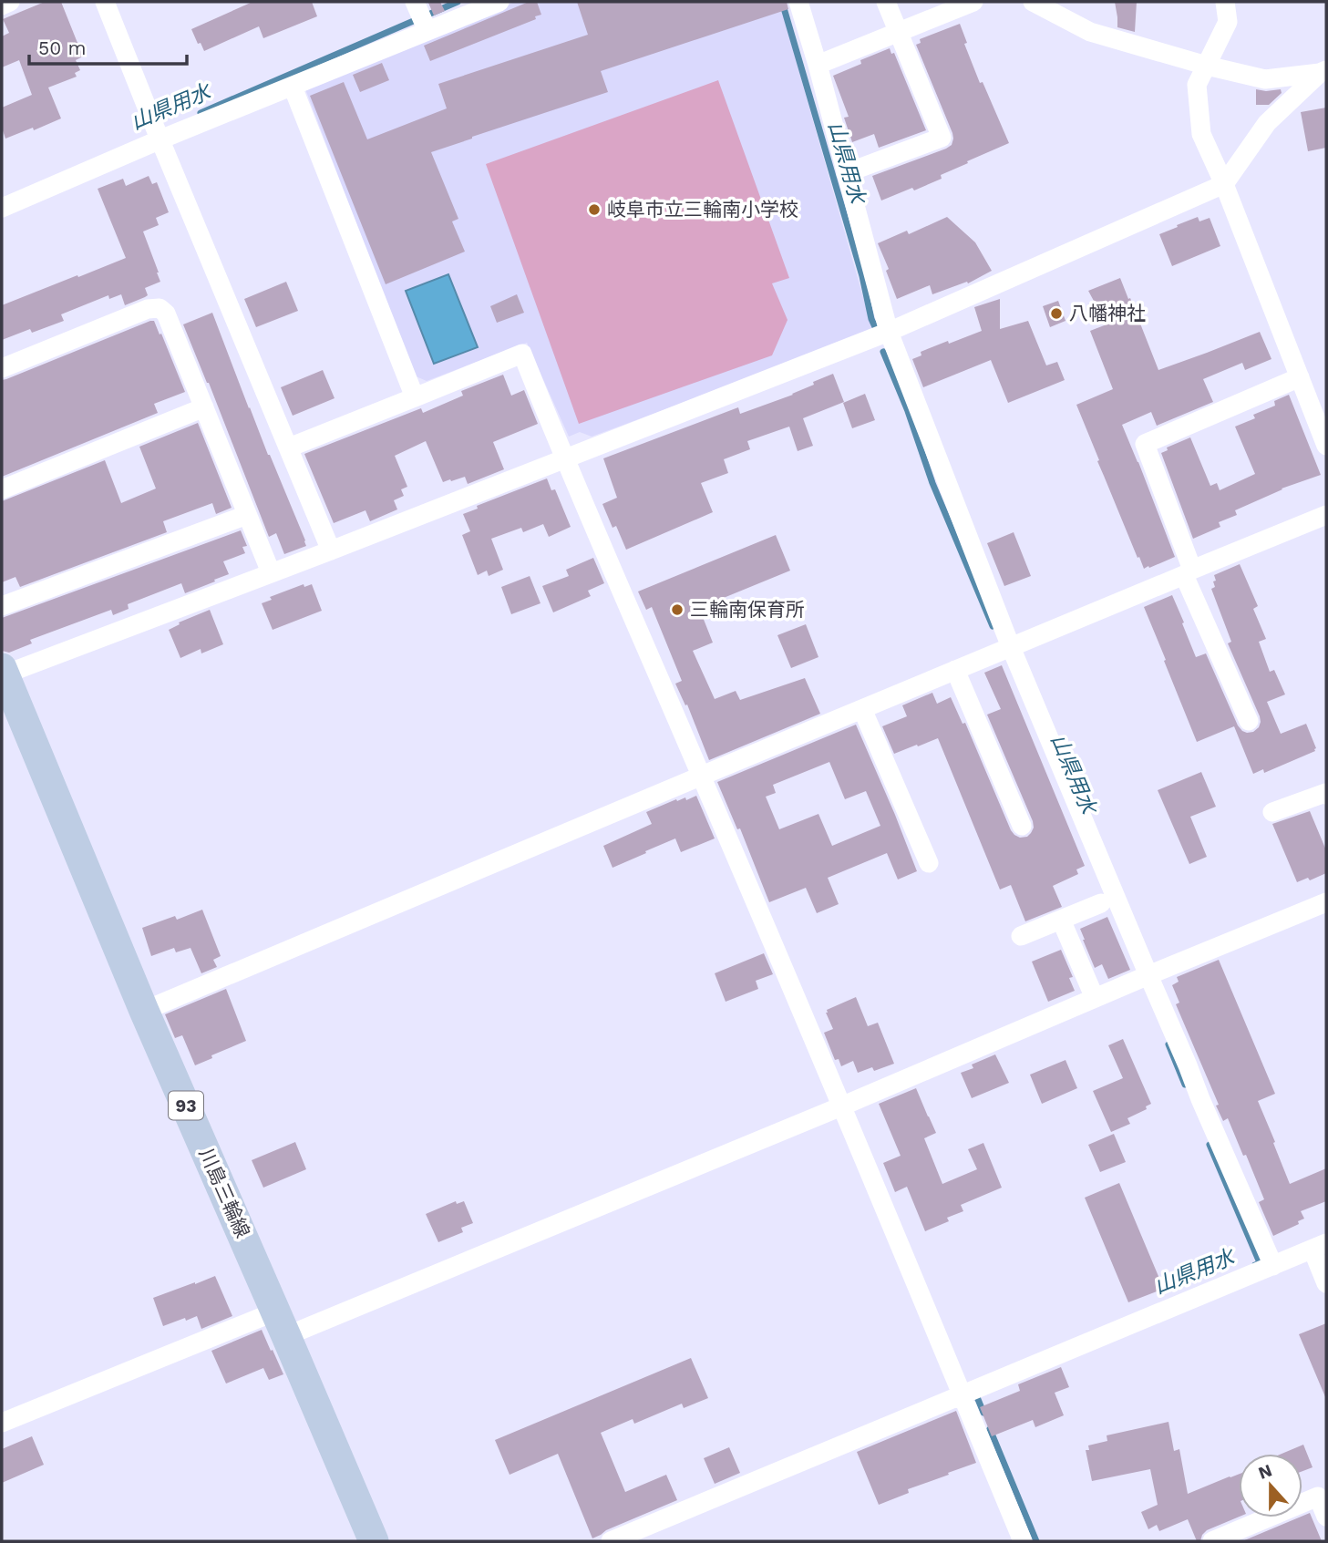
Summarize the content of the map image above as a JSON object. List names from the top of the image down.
{
  "streets": {
    "main road": ["93", "川島三輪線"]
  },
  "water": ["山県用水"],
  "places": ["岐阜市立三輪南小学校", "八幡神社", "三輪南保育所"],
  "scale_bar": "50 m",
  "north": "top"
}
